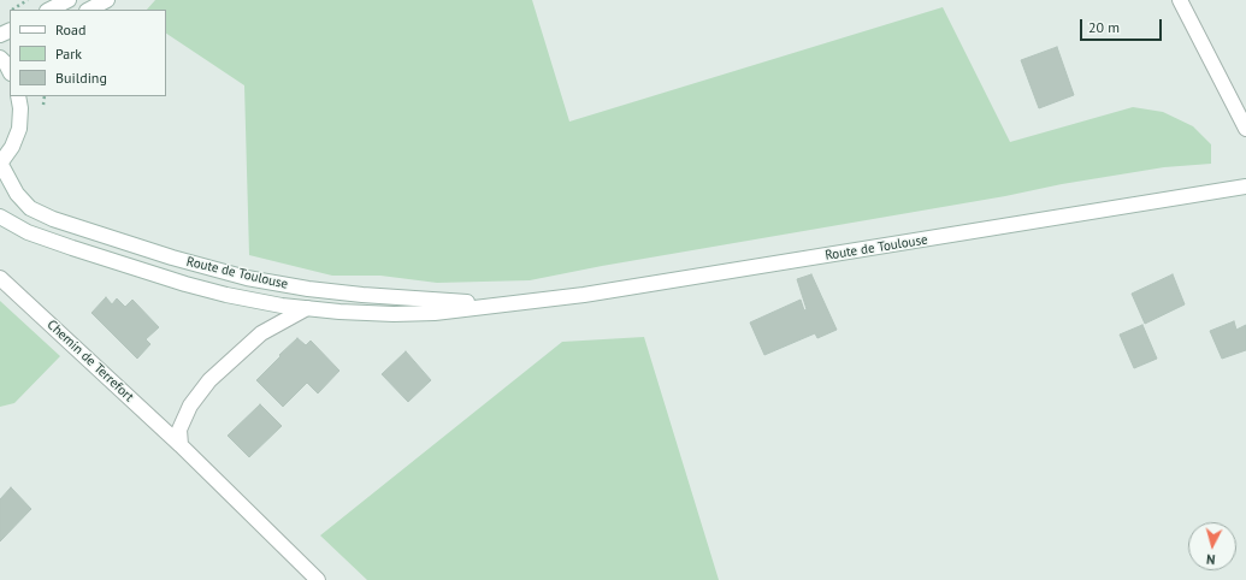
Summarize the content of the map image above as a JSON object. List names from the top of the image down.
{
  "streets": {
    "main road": ["Route de Toulouse", "Chemin de Terrefort"]
  },
  "legend": ["Road", "Park", "Building"],
  "scale_bar": "20 m",
  "north": "bottom"
}
